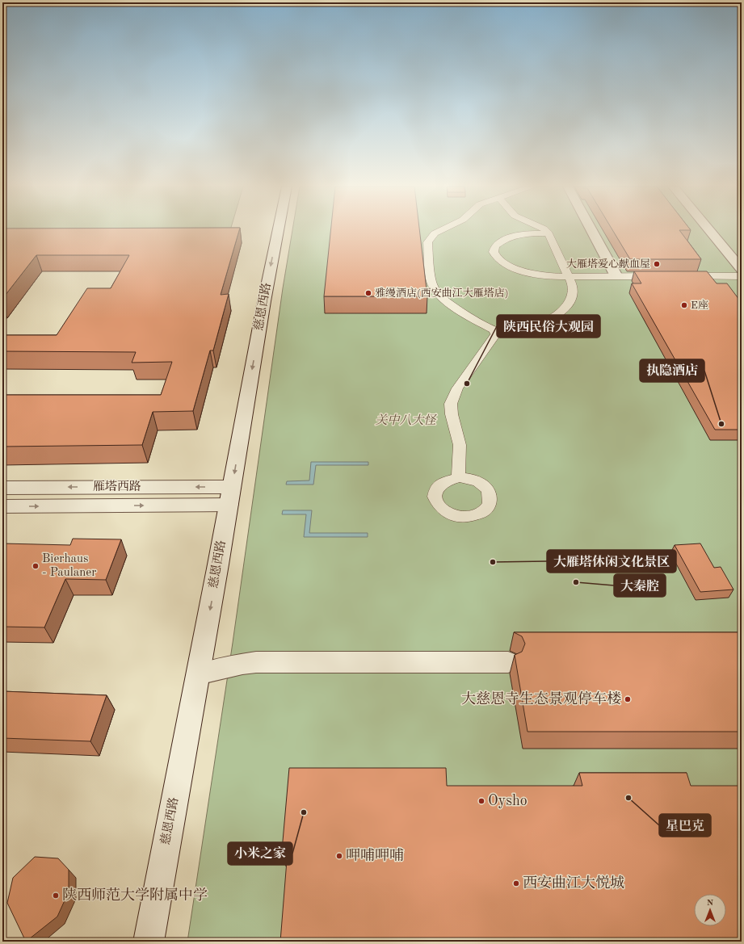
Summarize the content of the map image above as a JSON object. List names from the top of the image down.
{
  "streets": {
    "street": ["慈恩西路", "雁塔西路"]
  },
  "crossings": [
    ["慈恩西路", "雁塔西路"]
  ],
  "one_way": ["慈恩西路"],
  "parks": ["关中八大怪"],
  "places": [
    "大雁塔爱心献血屋",
    "雅缦酒店(西安曲江大雁塔店)",
    "E座",
    "陕西民俗大观园",
    "执隐酒店",
    "大雁塔休闲文化景区",
    "Bierhaus - Paulaner",
    "大秦腔",
    "大慈恩寺生态景观停车楼",
    "星巴克",
    "Oysho",
    "小米之家",
    "呷哺呷哺",
    "西安曲江大悦城",
    "陕西师范大学附属中学"
  ],
  "north": "top"
}
